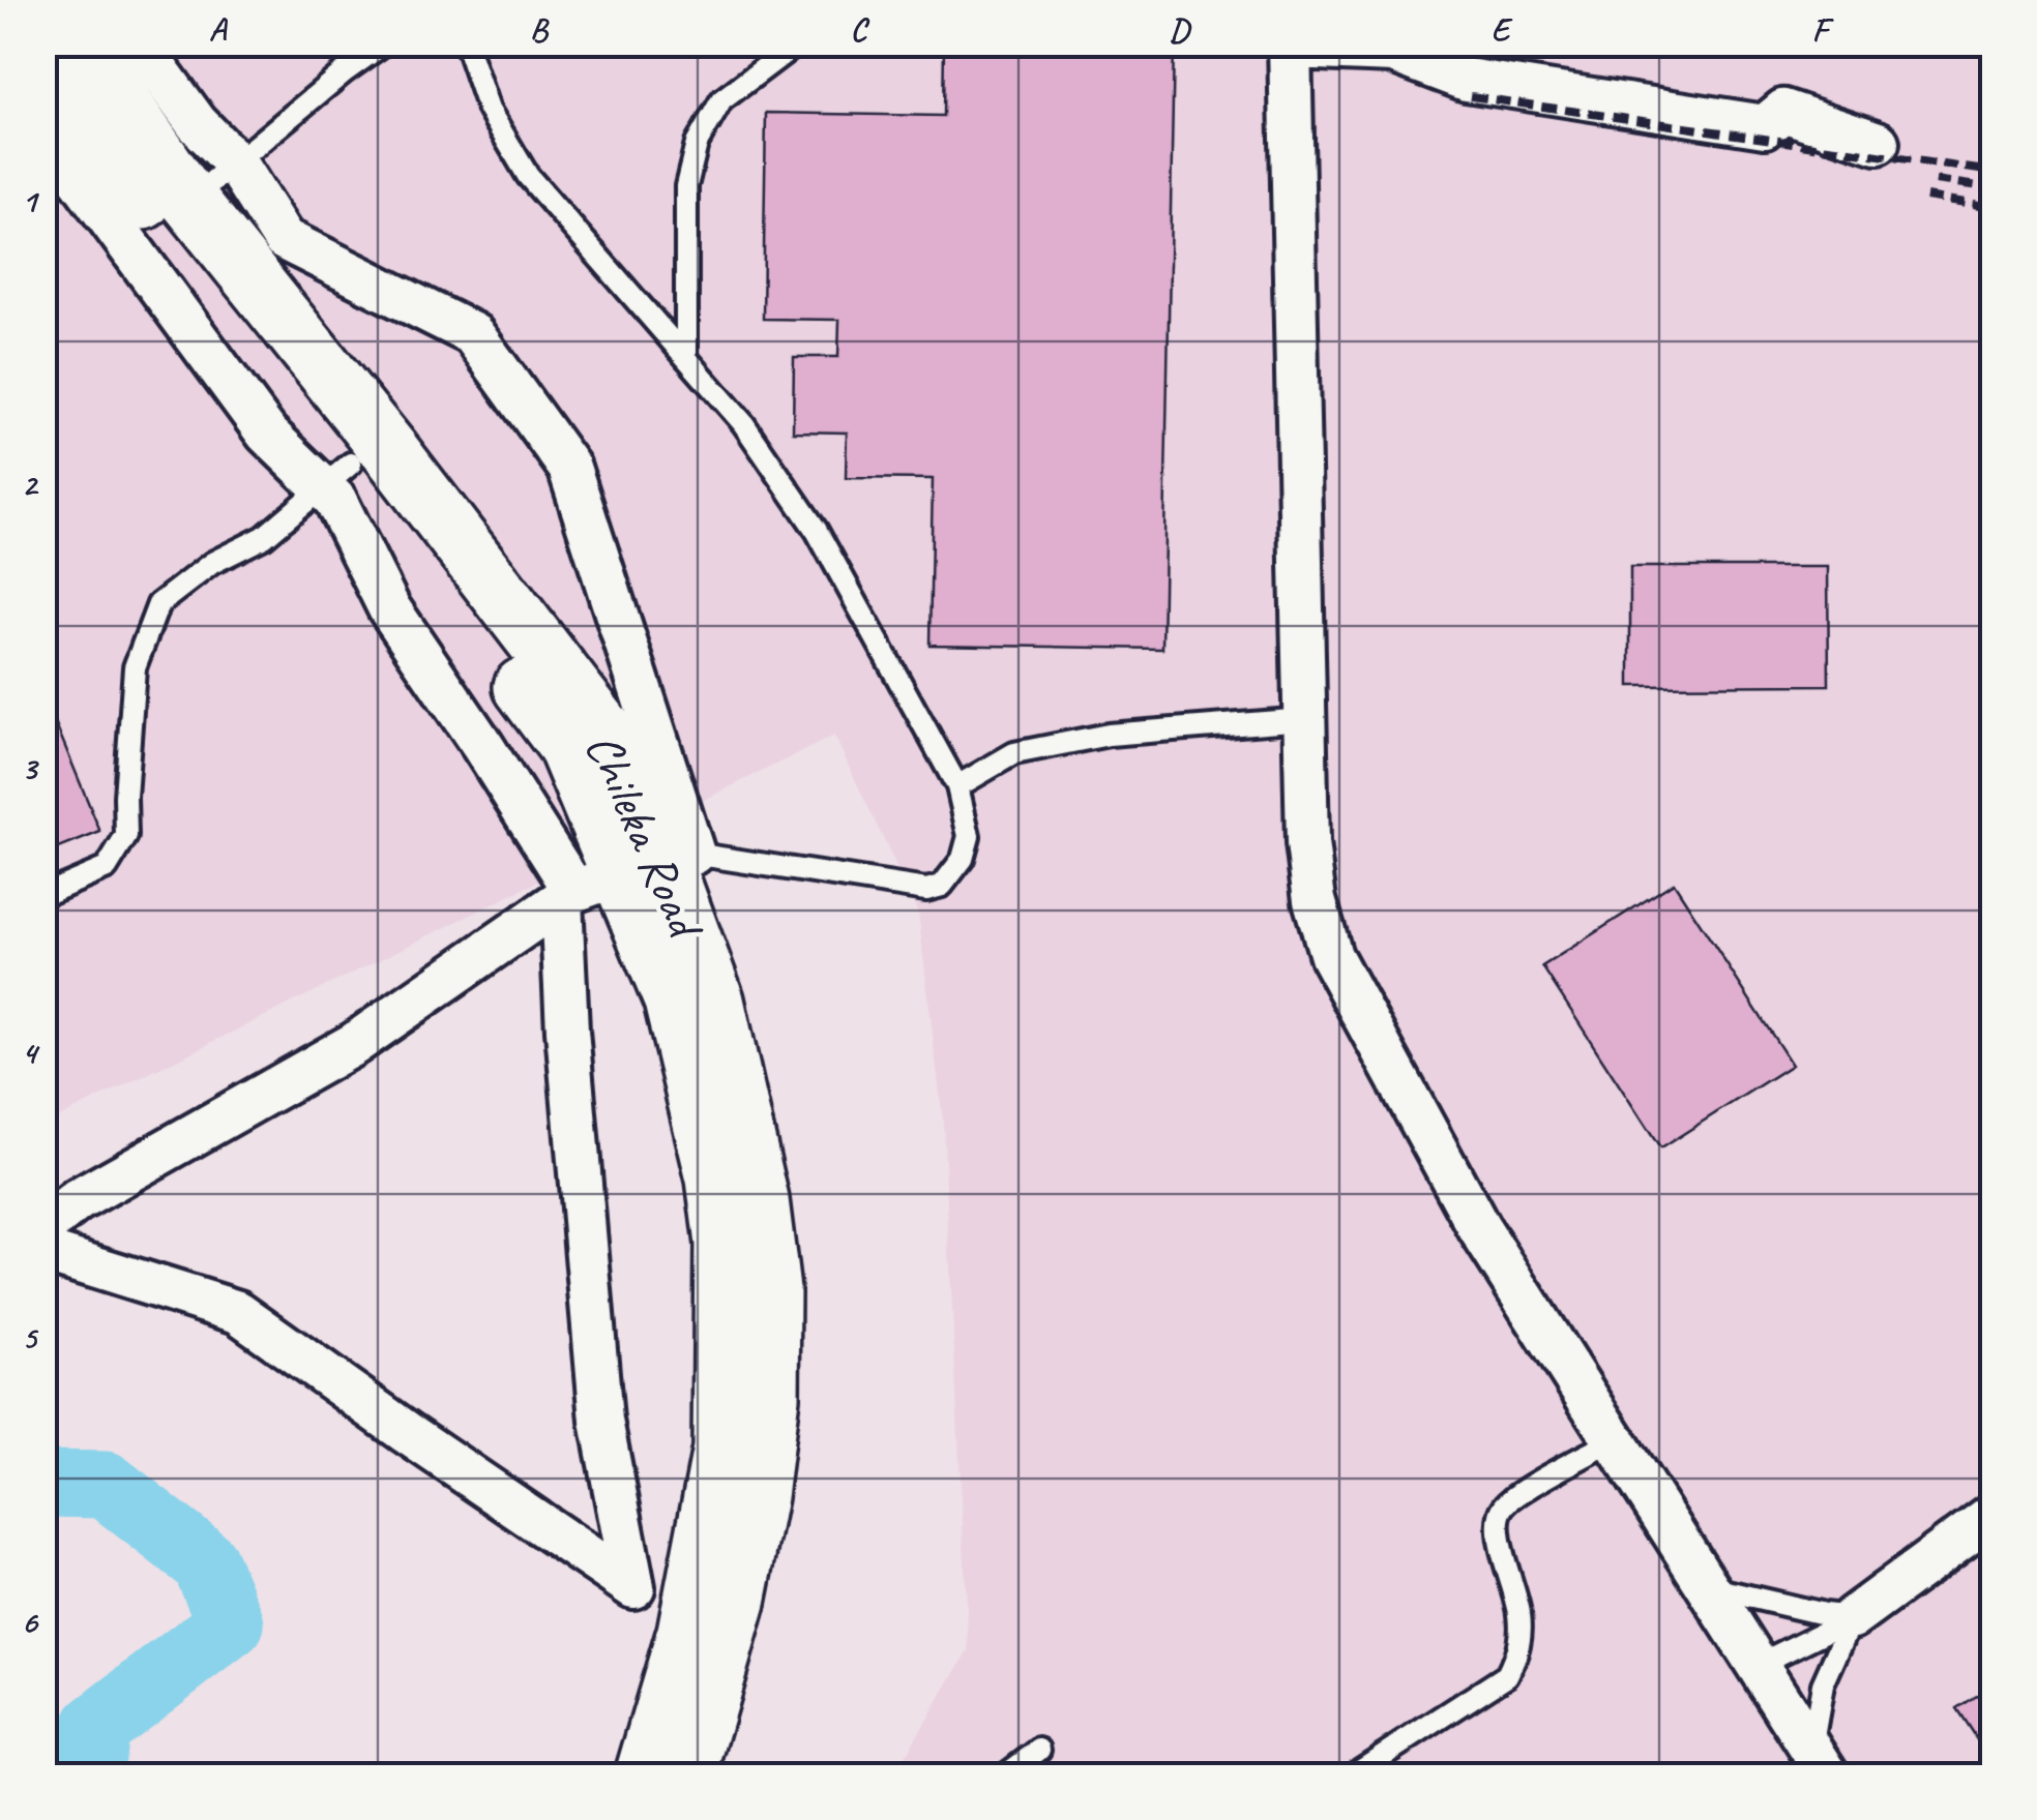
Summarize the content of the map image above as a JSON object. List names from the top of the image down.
{
  "streets": {
    "highway": ["Chileka Road"]
  },
  "grid": {
    "columns": [
      "A",
      "B",
      "C",
      "D",
      "E",
      "F"
    ],
    "rows": [
      "1",
      "2",
      "3",
      "4",
      "5",
      "6"
    ]
  }
}
